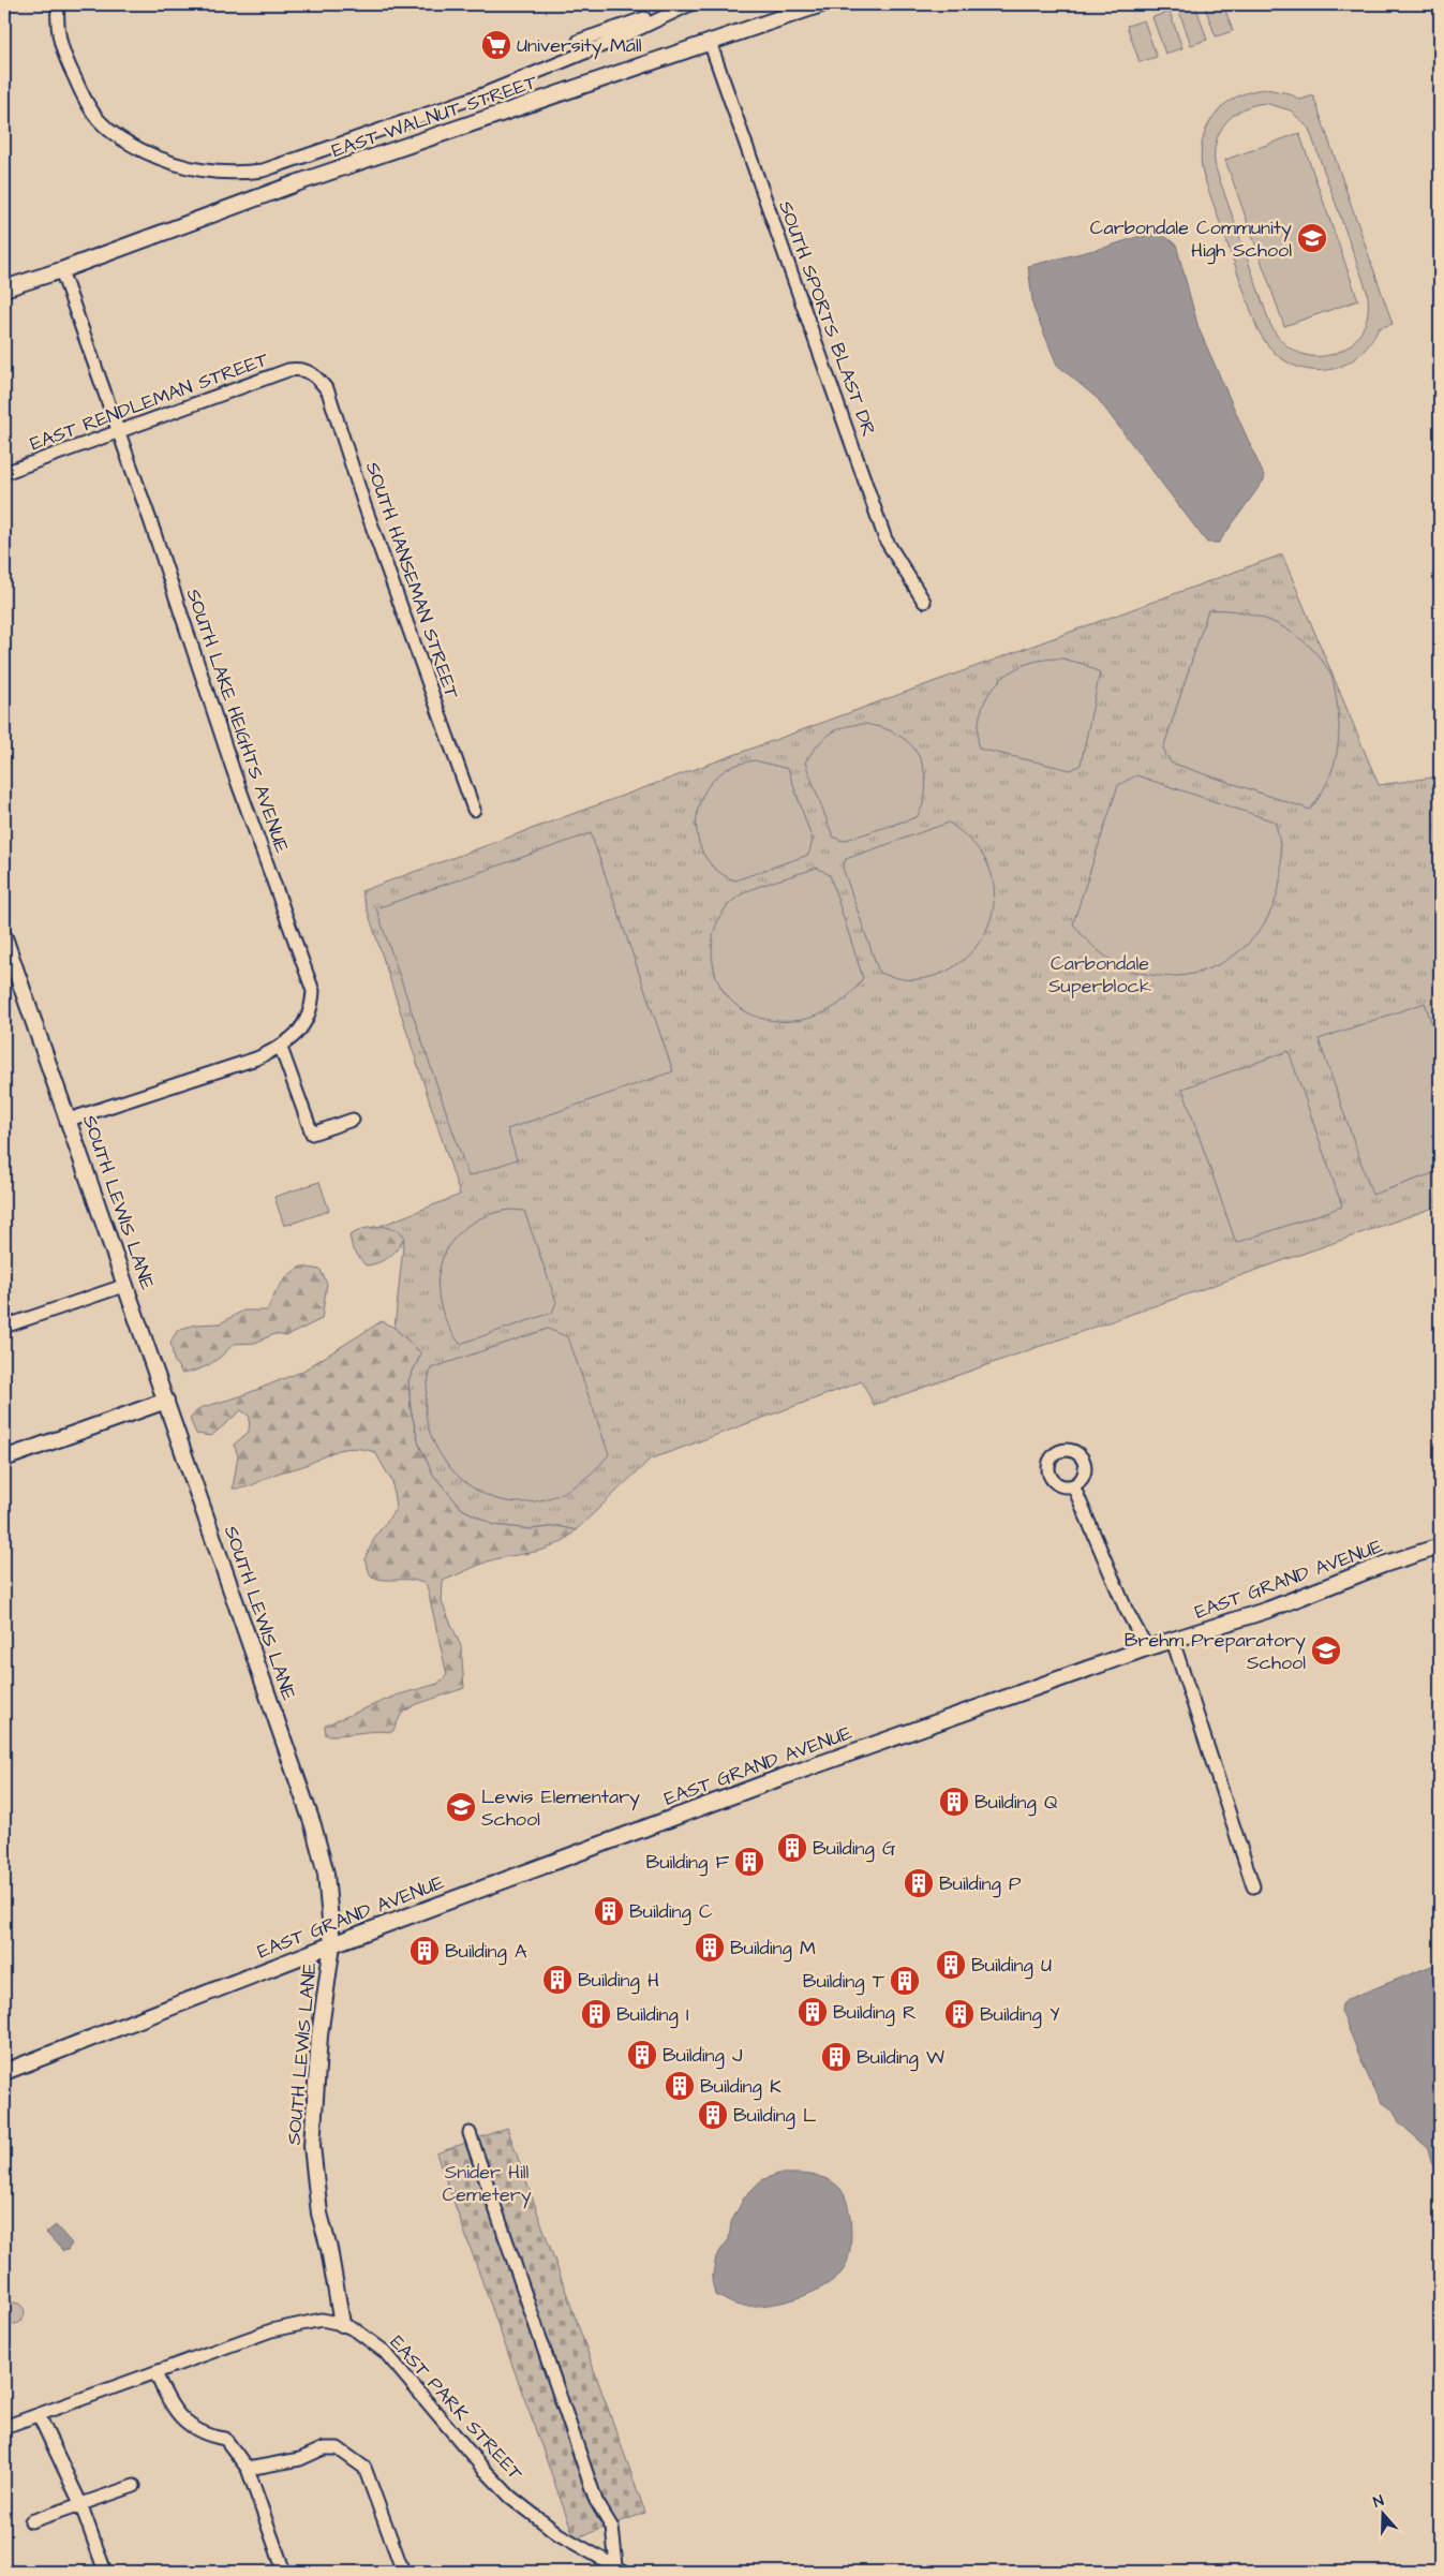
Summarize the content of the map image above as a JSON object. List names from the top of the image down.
{
  "streets": {
    "street": [
      "EAST WALNUT STREET",
      "SOUTH SPORTS BLAST DR",
      "EAST RENDLEMAN STREET",
      "SOUTH HANSEMAN STREET",
      "SOUTH LAKE HEIGHTS AVENUE",
      "SOUTH LEWIS LANE",
      "EAST GRAND AVENUE",
      "EAST PARK STREET"
    ]
  },
  "crossings": [
    ["EAST WALNUT STREET", "SOUTH SPORTS BLAST DR"],
    ["EAST WALNUT STREET", "SOUTH LAKE HEIGHTS AVENUE"],
    ["EAST RENDLEMAN STREET", "SOUTH HANSEMAN STREET"],
    ["EAST RENDLEMAN STREET", "SOUTH LAKE HEIGHTS AVENUE"],
    ["SOUTH LAKE HEIGHTS AVENUE", "SOUTH LEWIS LANE"],
    ["SOUTH LEWIS LANE", "EAST GRAND AVENUE"],
    ["SOUTH LEWIS LANE", "EAST PARK STREET"]
  ],
  "parks": ["Carbondale Superblock", "Snider Hill Cemetery"],
  "places": {
    "supermarket": ["University Mall"],
    "school or university": ["Carbondale Community High School", "Brehm Preparatory School", "Lewis Elementary School"],
    "building": [
      "Building Q",
      "Building G",
      "Building F",
      "Building P",
      "Building C",
      "Building M",
      "Building A",
      "Building U",
      "Building H",
      "Building T",
      "Building R",
      "Building I",
      "Building Y",
      "Building J",
      "Building W",
      "Building K",
      "Building L"
    ]
  },
  "north": "top"
}
